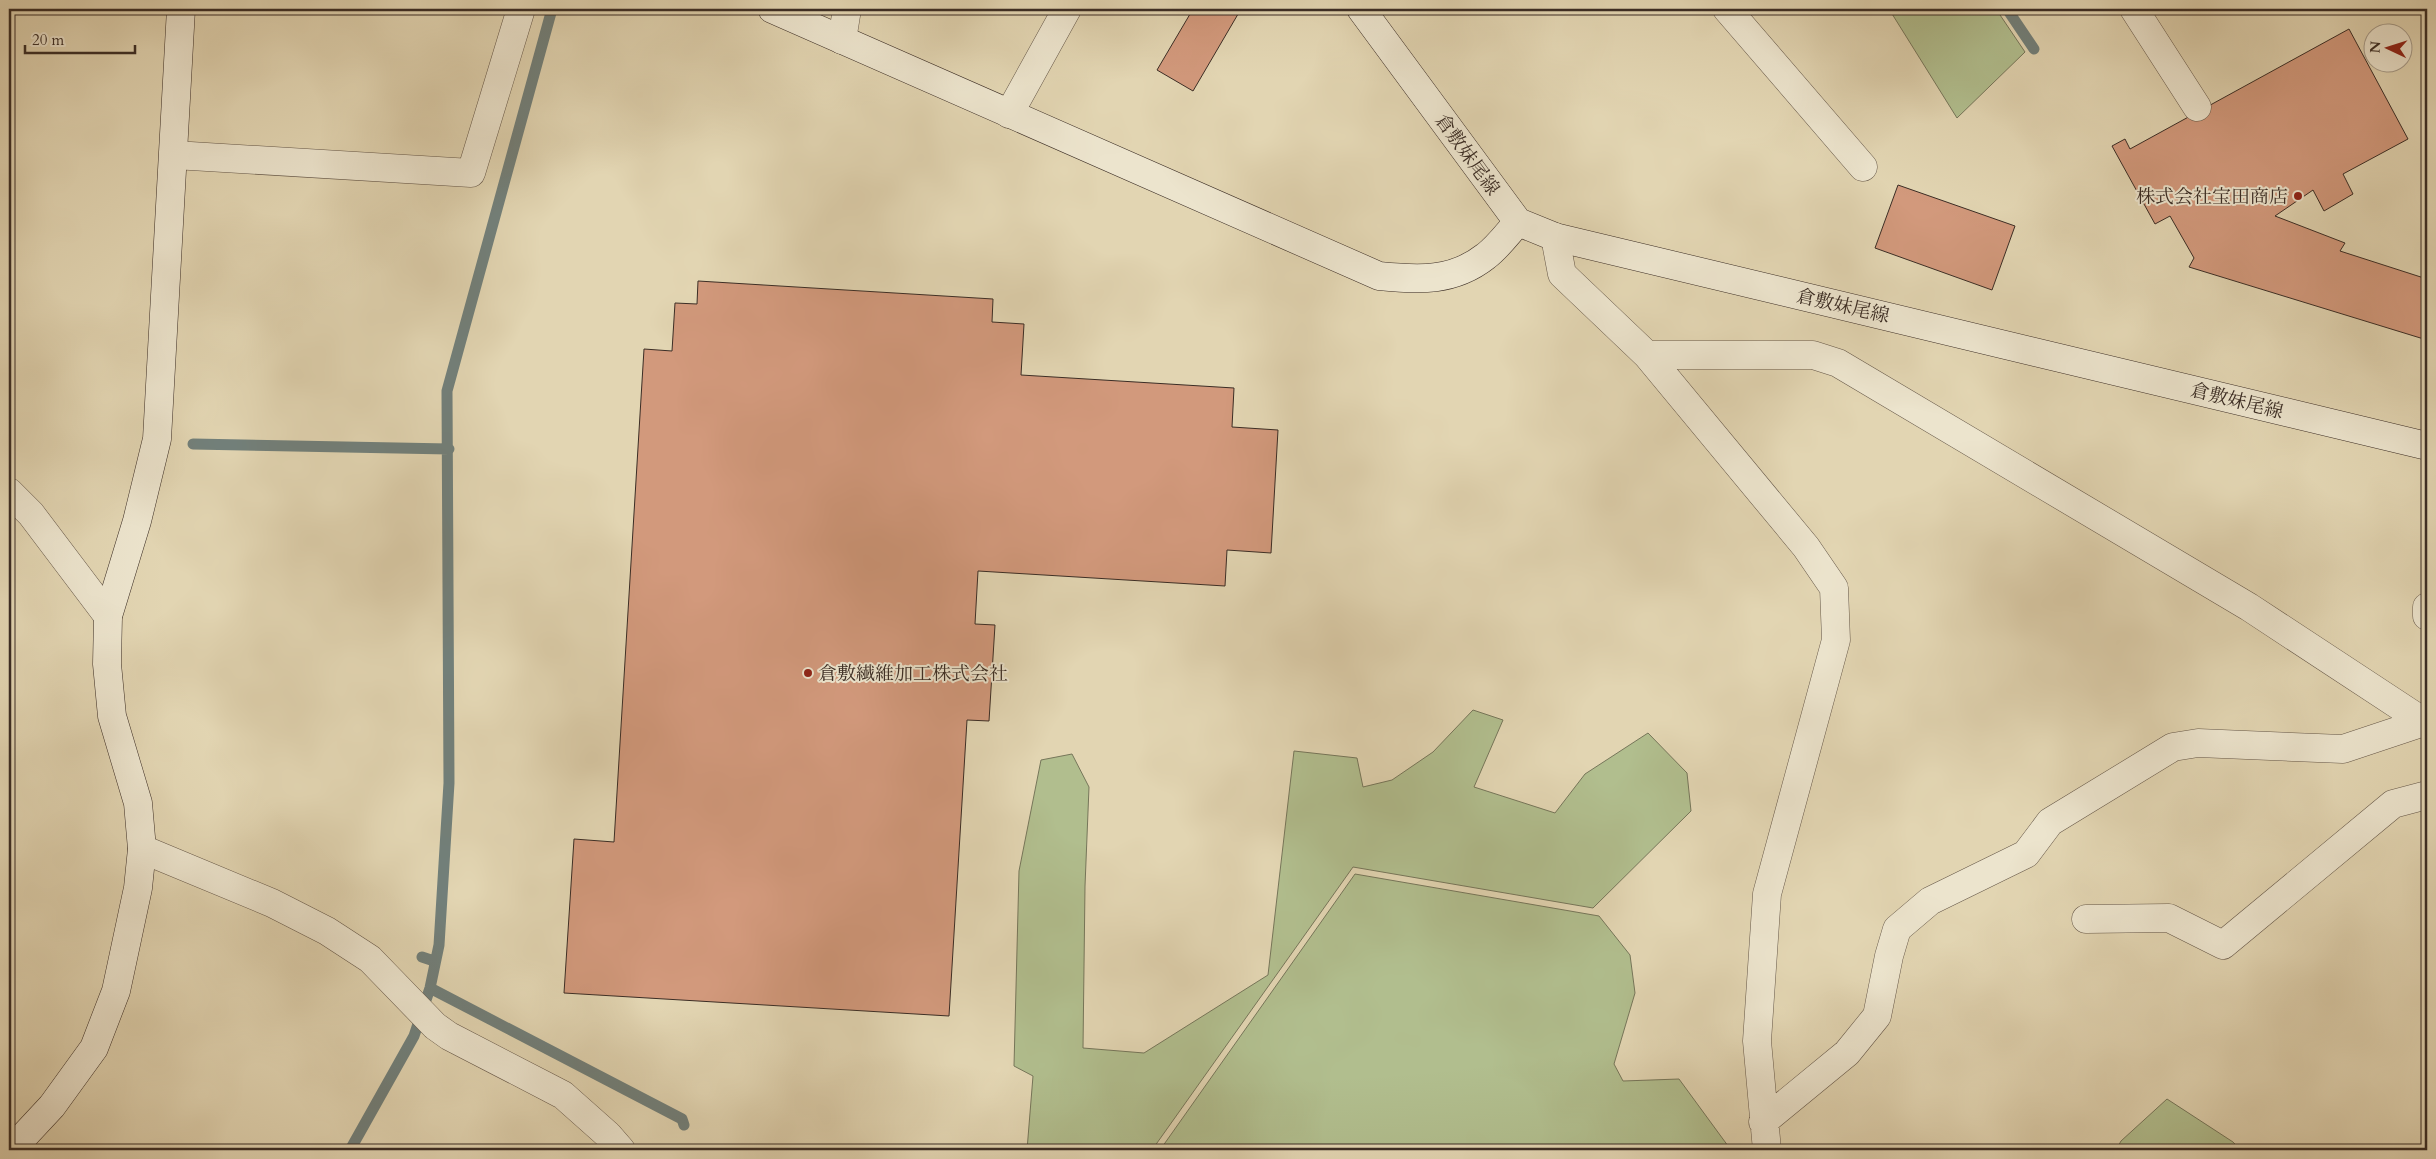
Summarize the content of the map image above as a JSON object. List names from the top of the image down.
{
  "streets": {
    "street": ["倉敷妹尾線"]
  },
  "places": ["株式会社宝田商店", "倉敷繊維加工株式会社"],
  "scale_bar": "20 m",
  "north": "left"
}
